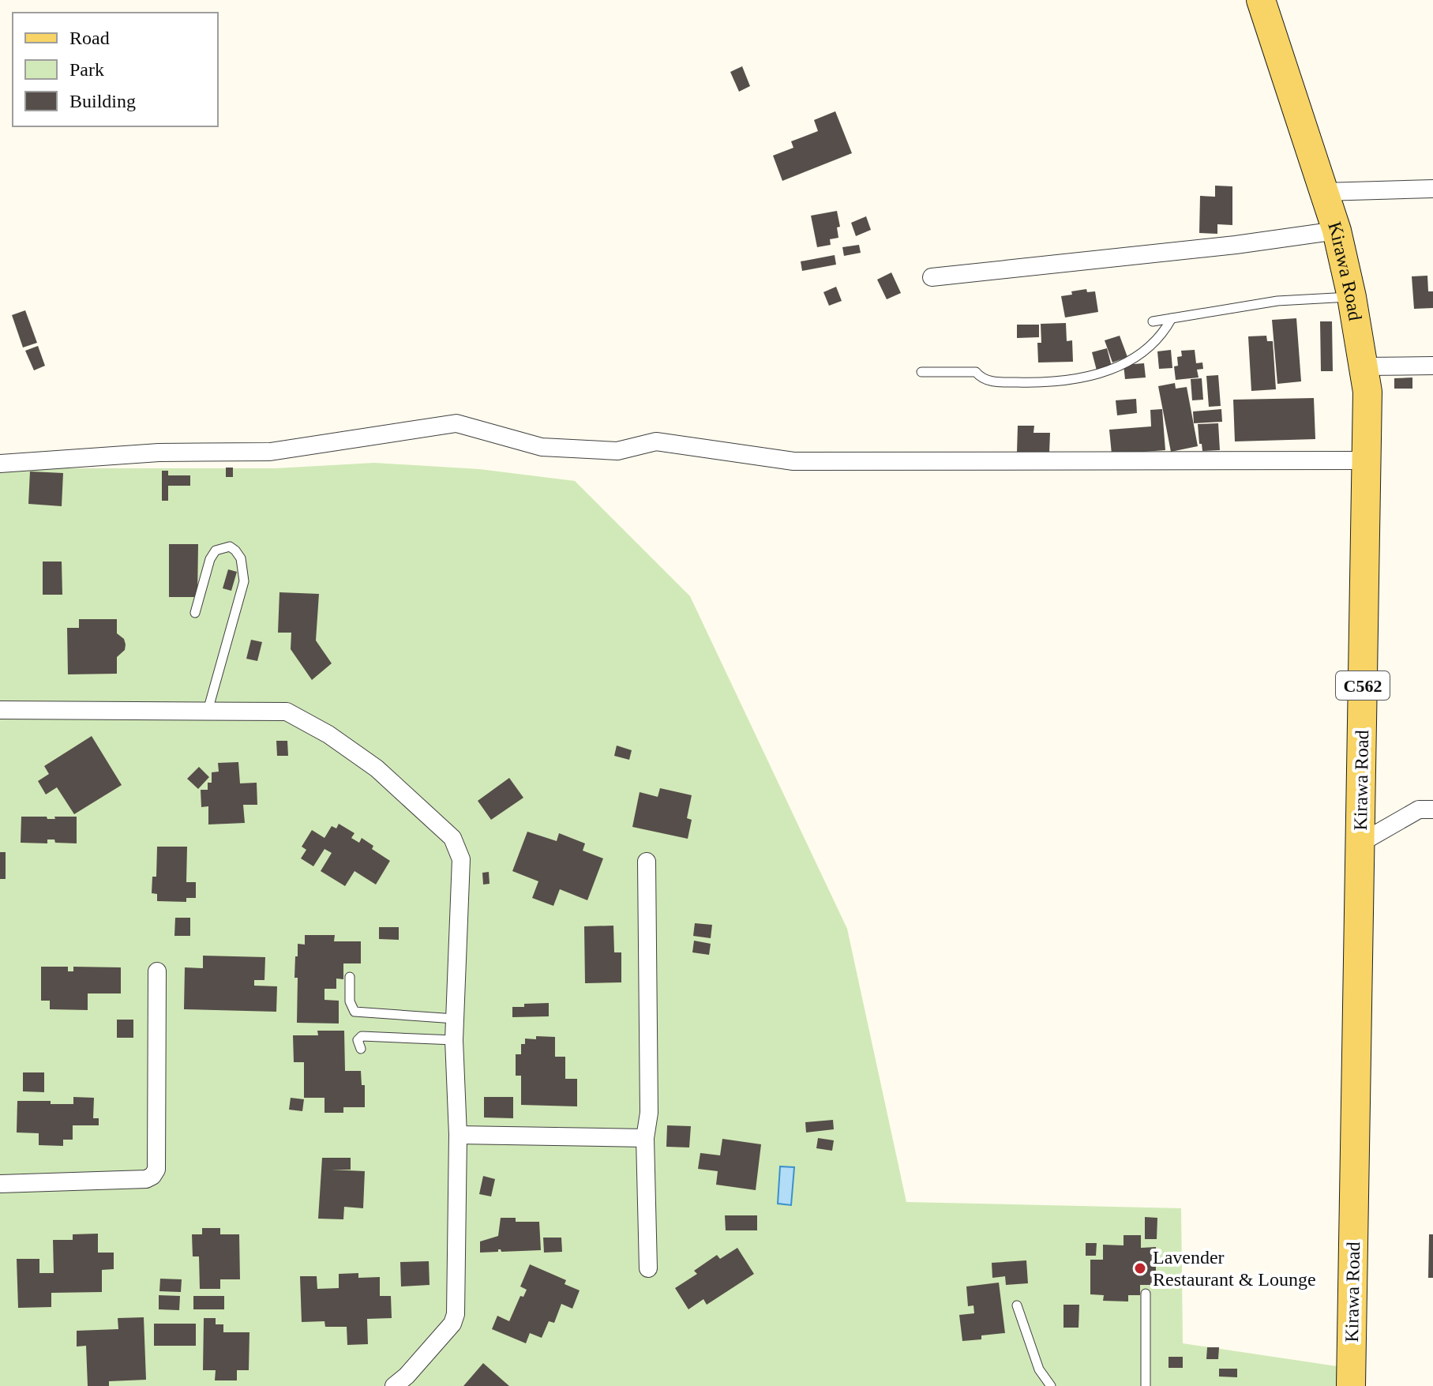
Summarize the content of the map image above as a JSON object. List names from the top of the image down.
{
  "streets": {
    "main road": ["Kirawa Road", "C562"]
  },
  "places": ["Lavender Restaurant & Lounge"],
  "legend": ["Road", "Park", "Building"]
}
